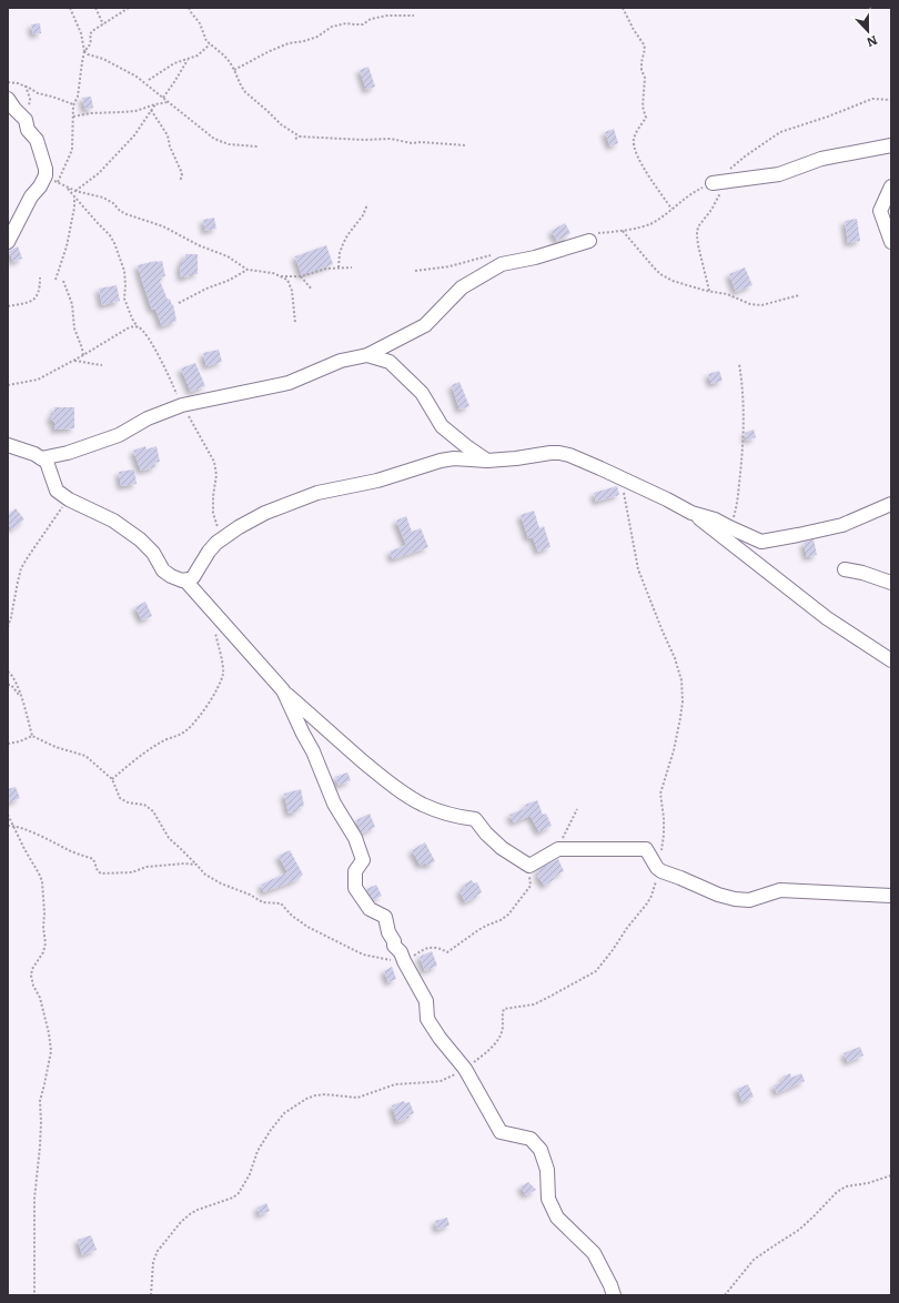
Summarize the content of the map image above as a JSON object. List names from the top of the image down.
{
  "north": "bottom"
}
